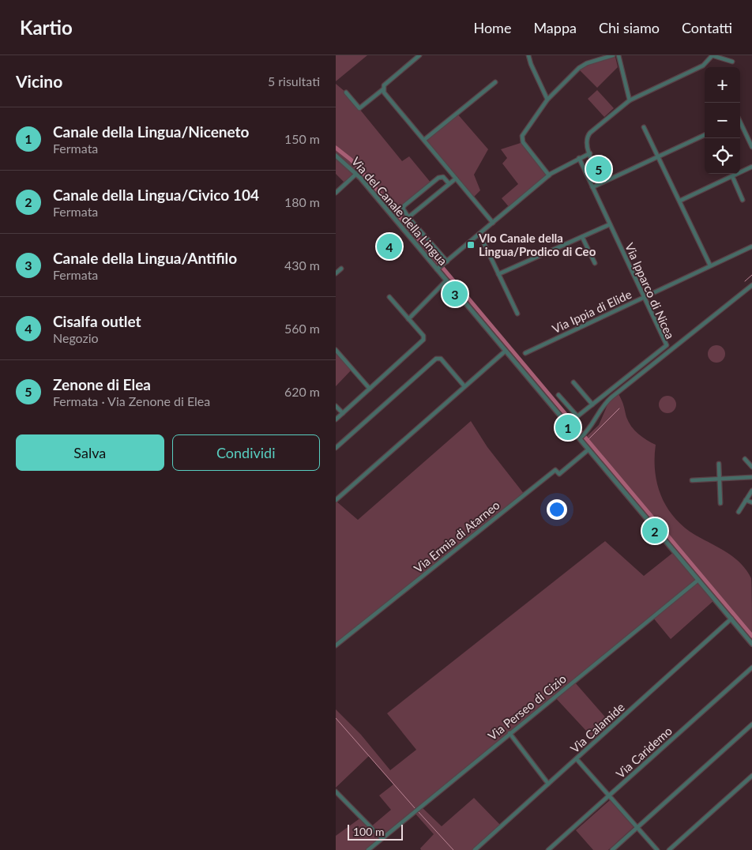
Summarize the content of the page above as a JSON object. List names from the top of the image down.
{
  "streets": {
    "street": [
      "Via del Canale della Lingua",
      "Via Ipparco di Nicea",
      "Via Ippia di Elide",
      "Via Ermia di Atarneo",
      "Via Perseo di Cizio",
      "Via Calamide",
      "Via Caridemo"
    ]
  },
  "crossings": [
    ["Via del Canale della Lingua", "Via Ermia di Atarneo"],
    ["Via del Canale della Lingua", "Via Perseo di Cizio"],
    ["Via del Canale della Lingua", "Via Calamide"],
    ["Via Ipparco di Nicea", "Via Ippia di Elide"]
  ],
  "places": {
    "transit": ["Vlo Canale della Lingua/Prodico di Ceo"]
  },
  "scale_bar": "100 m",
  "page": {
    "header": "Kartio",
    "nav": [
      "Home",
      "Mappa",
      "Chi siamo",
      "Contatti"
    ],
    "heading": ["Vicino", "5 risultati"],
    "map_buttons": ["+", "−"],
    "list": [
      {
        "mark": "1",
        "name": "Canale della Lingua/Niceneto",
        "note": "Fermata",
        "value": "150 m"
      },
      {
        "mark": "2",
        "name": "Canale della Lingua/Civico 104",
        "note": "Fermata",
        "value": "180 m"
      },
      {
        "mark": "3",
        "name": "Canale della Lingua/Antifilo",
        "note": "Fermata",
        "value": "430 m"
      },
      {
        "mark": "4",
        "name": "Cisalfa outlet",
        "note": "Negozio",
        "value": "560 m"
      },
      {
        "mark": "5",
        "name": "Zenone di Elea",
        "note": "Fermata · Via Zenone di Elea",
        "value": "620 m"
      }
    ],
    "pins": [
      "5",
      "4",
      "3",
      "1",
      "2"
    ],
    "buttons": ["Salva", "Condividi"],
    "scale": "100 m"
  }
}
